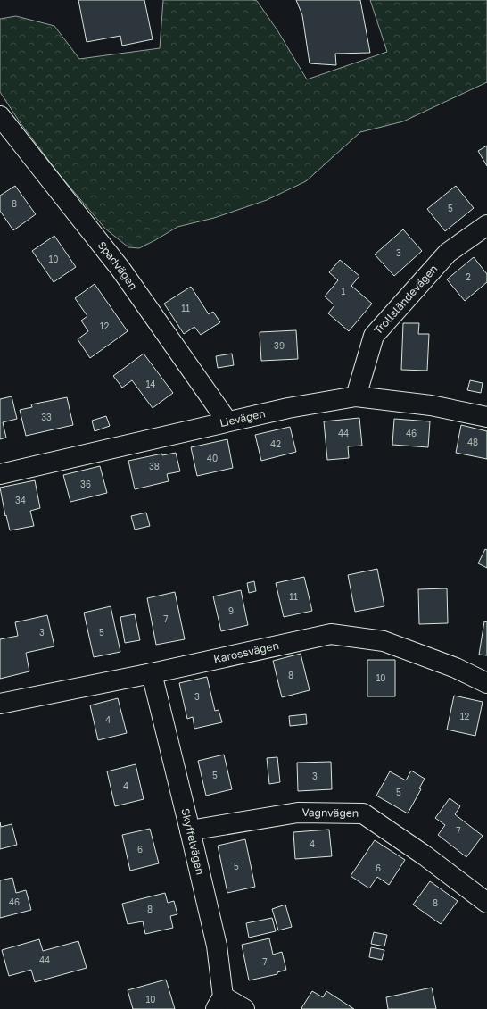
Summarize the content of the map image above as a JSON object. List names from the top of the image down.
{
  "streets": {
    "street": [
      "Spadvägen",
      "Trollsländevägen",
      "Lievägen",
      "Karossvägen",
      "Vagnvägen",
      "Skyffelvägen"
    ]
  },
  "crossings": [
    ["Spadvägen", "Lievägen"],
    ["Trollsländevägen", "Lievägen"],
    ["Karossvägen", "Skyffelvägen"],
    ["Vagnvägen", "Skyffelvägen"]
  ],
  "house_numbers": [
    "8",
    "5",
    "3",
    "10",
    "2",
    "1",
    "11",
    "12",
    "39",
    "14",
    "33",
    "44",
    "46",
    "48",
    "42",
    "40",
    "38",
    "36",
    "34",
    "11",
    "9",
    "7",
    "3",
    "5",
    "8",
    "10",
    "3",
    "12",
    "4",
    "5",
    "3",
    "4",
    "5",
    "7",
    "4",
    "6",
    "5",
    "6",
    "46",
    "8",
    "8",
    "44",
    "7",
    "10"
  ]
}
